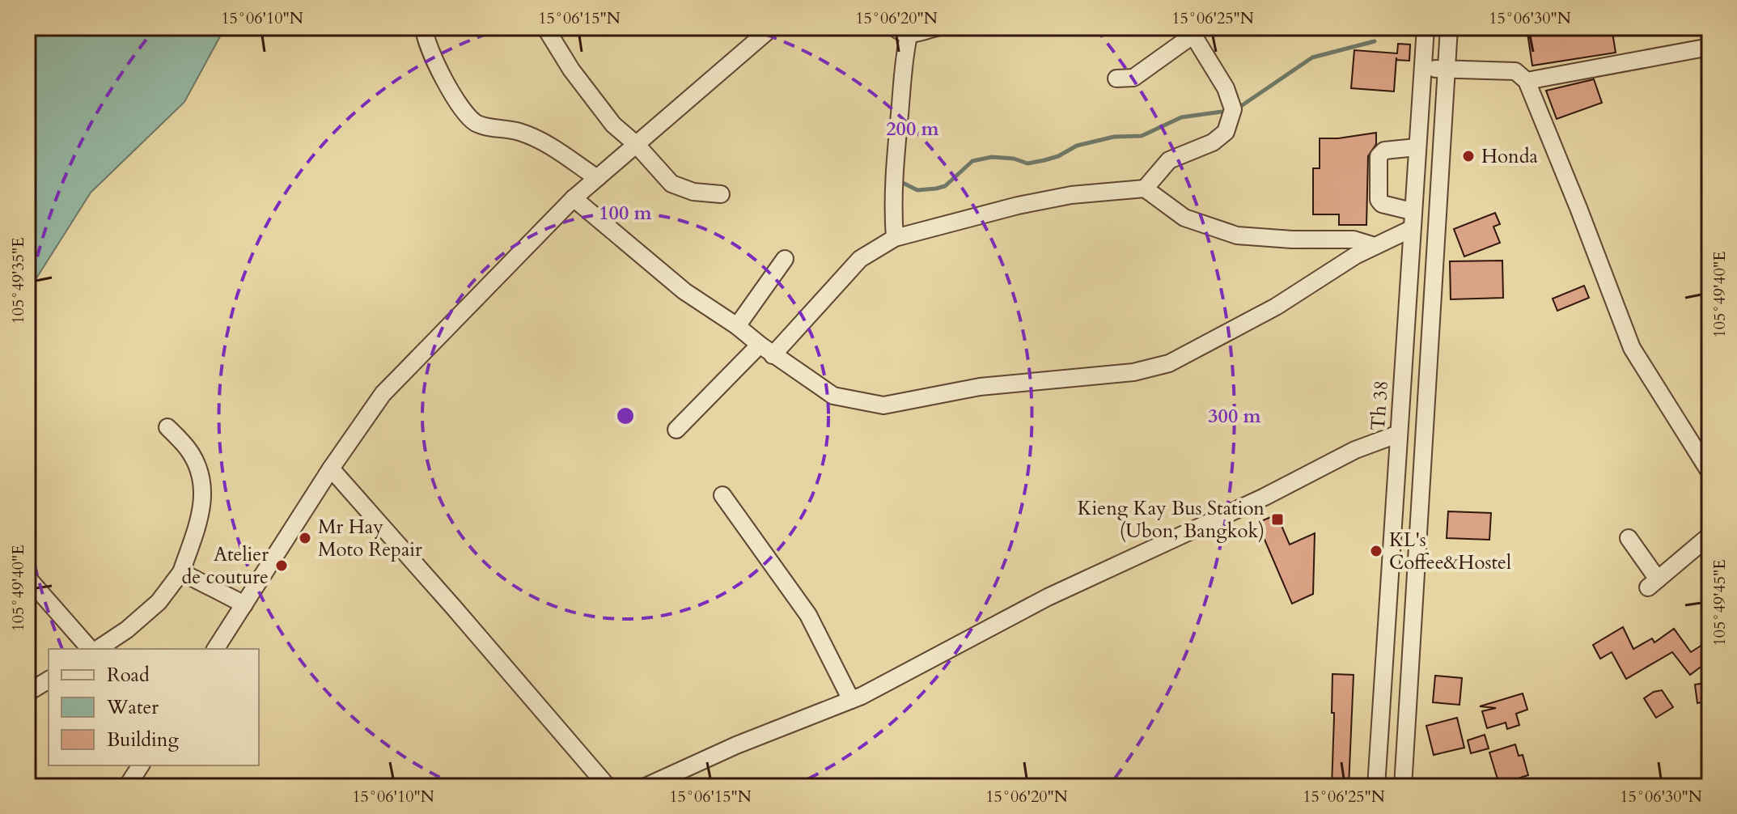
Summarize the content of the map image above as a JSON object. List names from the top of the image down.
{
  "streets": {
    "street": ["Th 38"]
  },
  "places": {
    "other": [
      "Honda",
      "Mr Hay Moto Repair",
      "KL's Coffee&Hostel",
      "Atelier de couture"
    ],
    "transit": ["Kieng Kay Bus Station (Ubon, Bangkok)"]
  },
  "legend": ["Road", "Water", "Building"],
  "coordinates": [
    "15°06'10\"N",
    "15°06'15\"N",
    "15°06'20\"N",
    "15°06'25\"N",
    "15°06'30\"N",
    "105°49'35\"E",
    "105°49'40\"E",
    "105°49'45\"E"
  ],
  "rings": ["200 m", "100 m", "300 m"]
}
